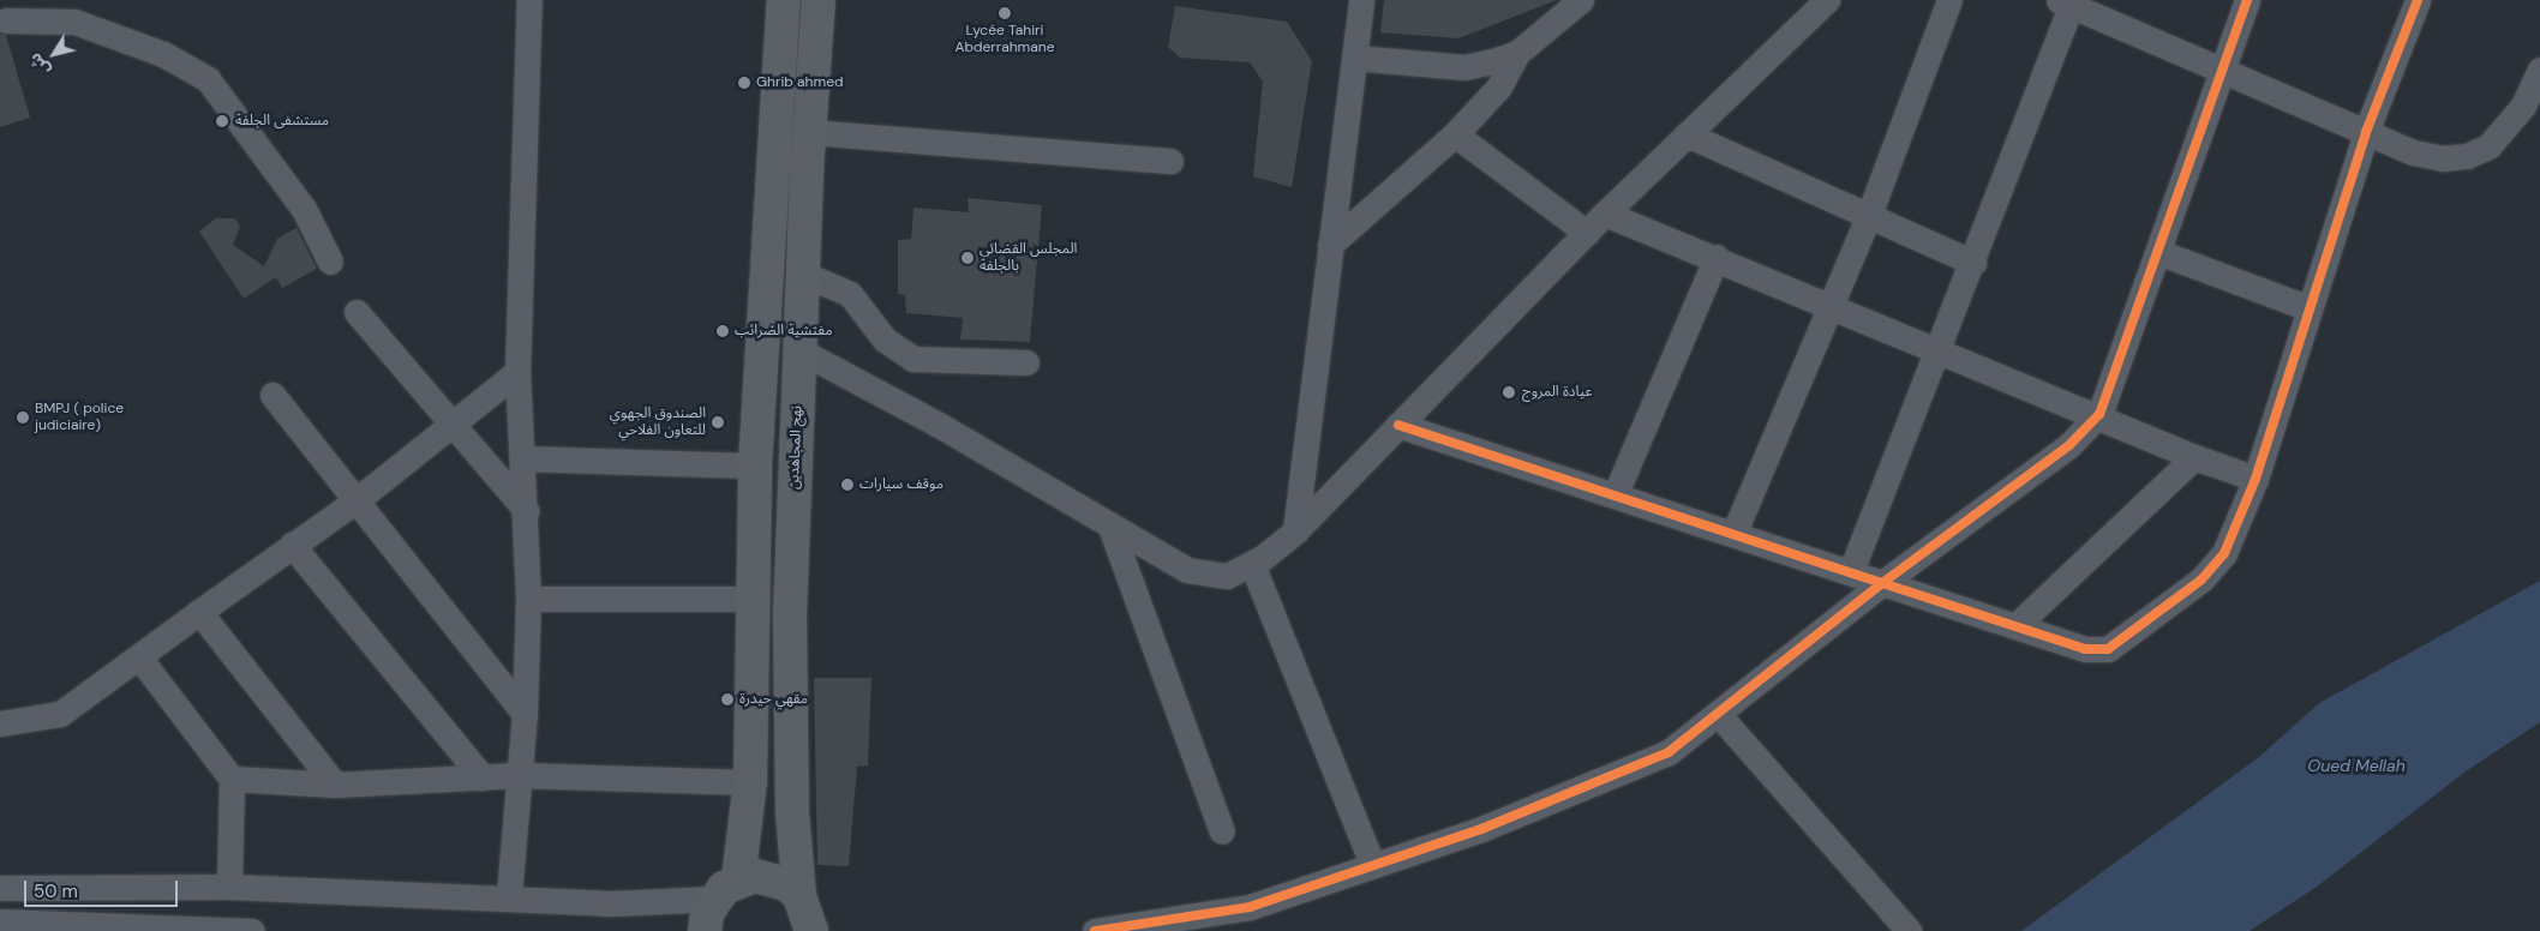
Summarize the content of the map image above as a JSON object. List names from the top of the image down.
{
  "streets": {
    "main road": ["نهج المجاهدين"]
  },
  "water": ["Oued Mellah"],
  "places": [
    "Lycée Tahiri Abderrahmane",
    "Ghrib ahmed",
    "مستشفى الجلفة",
    "المجلس القضائي بالجلفة",
    "مفتشية الضرائب",
    "عيادة المروج",
    "BMPJ ( police judiciaire)",
    "الصندوق الجهوي للتعاون الفلاحي",
    "موقف سيارات",
    "مقهي حيدرة"
  ],
  "scale_bar": "50 m",
  "north": "bottom left"
}
